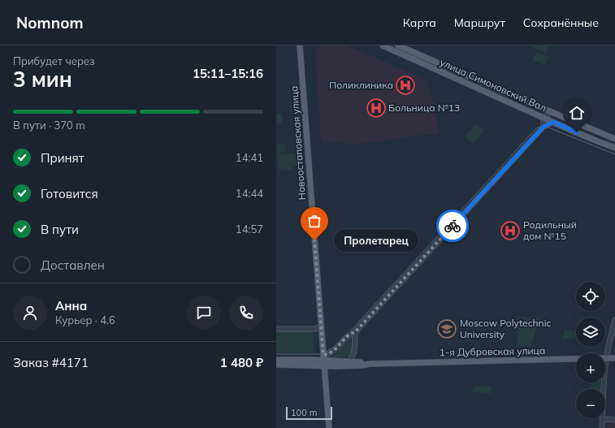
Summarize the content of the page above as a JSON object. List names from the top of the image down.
{
  "streets": {
    "main road": ["улица Симоновский Вал", "Новоостаповская улица", "1-я Дубровская улица"]
  },
  "crossings": [
    ["Новоостаповская улица", "1-я Дубровская улица"]
  ],
  "places": {
    "hospital": ["Поликлиника", "Больница №13", "Родильный дом №15"],
    "other": ["Пролетарец"],
    "school or university": ["Moscow Polytechnic University"]
  },
  "scale_bar": "100 m",
  "page": {
    "header": "Nomnom",
    "nav": ["Карта", "Маршрут", "Сохранённые"],
    "heading": ["3 мин", "Прибудет через", "15:11–15:16"],
    "panel": [
      "Анна",
      "Курьер · 4.6",
      "Заказ #4171",
      "1 480 ₽"
    ],
    "bar": "В пути · 370 m",
    "list": [
      ["Принят", "14:41"],
      ["Готовится", "14:44"],
      ["В пути", "14:57"],
      "Доставлен"
    ],
    "bubble": "Пролетарец",
    "map_buttons": ["+", "−"],
    "scale": "100 m"
  }
}
